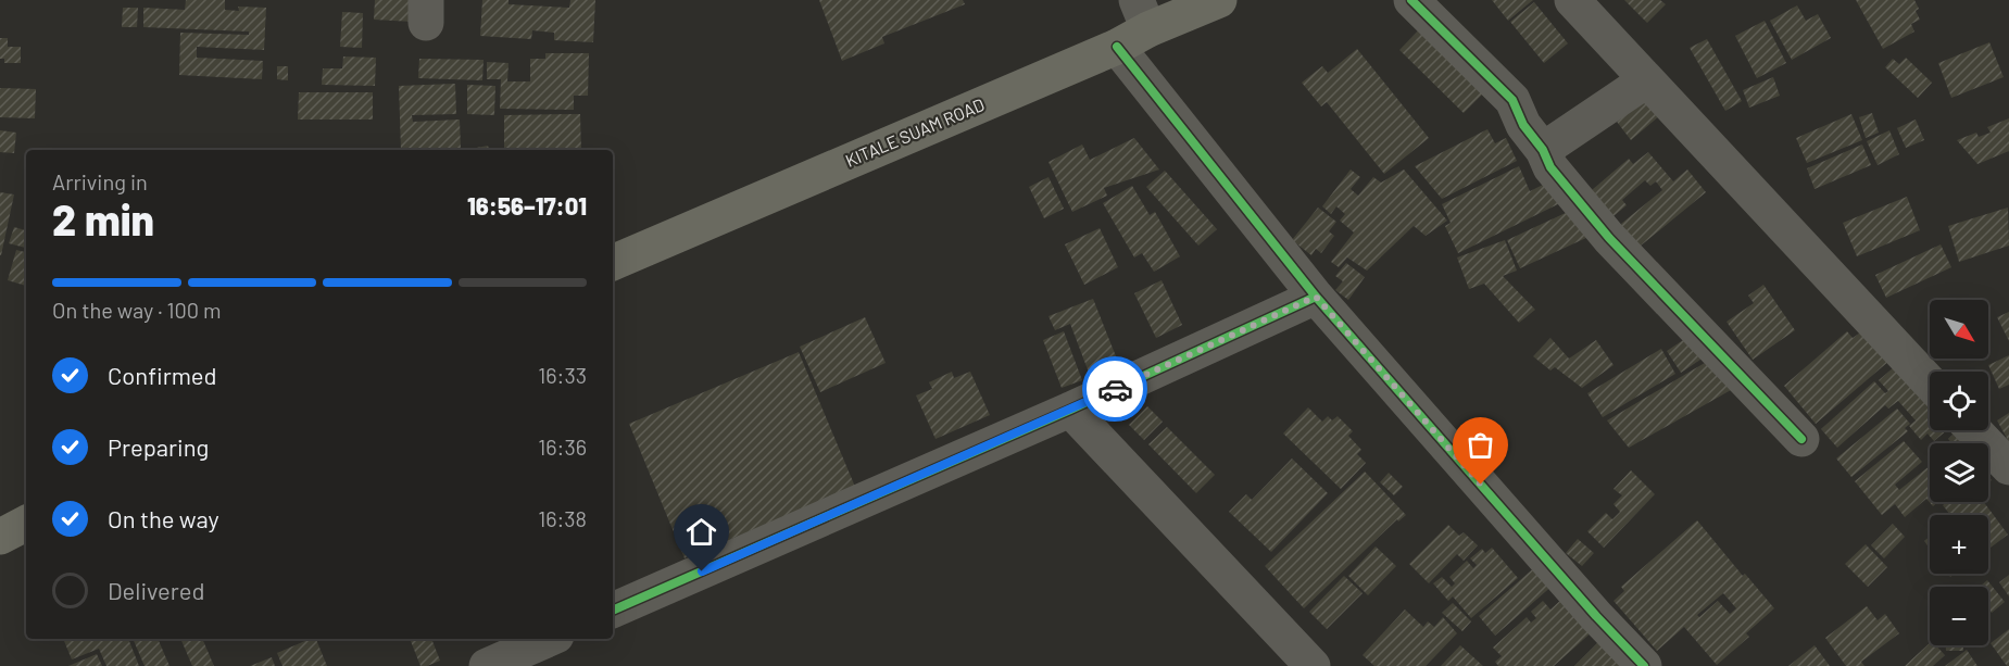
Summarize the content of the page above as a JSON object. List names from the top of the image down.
{
  "streets": {
    "highway": ["KITALE SUAM ROAD"]
  },
  "north": "bottom right",
  "page": {
    "heading": ["2 min", "Arriving in", "16:56–17:01"],
    "bar": "On the way · 100 m",
    "map_buttons": ["+", "−"],
    "list": [
      ["Confirmed", "16:33"],
      ["Preparing", "16:36"],
      ["On the way", "16:38"],
      "Delivered"
    ]
  }
}
